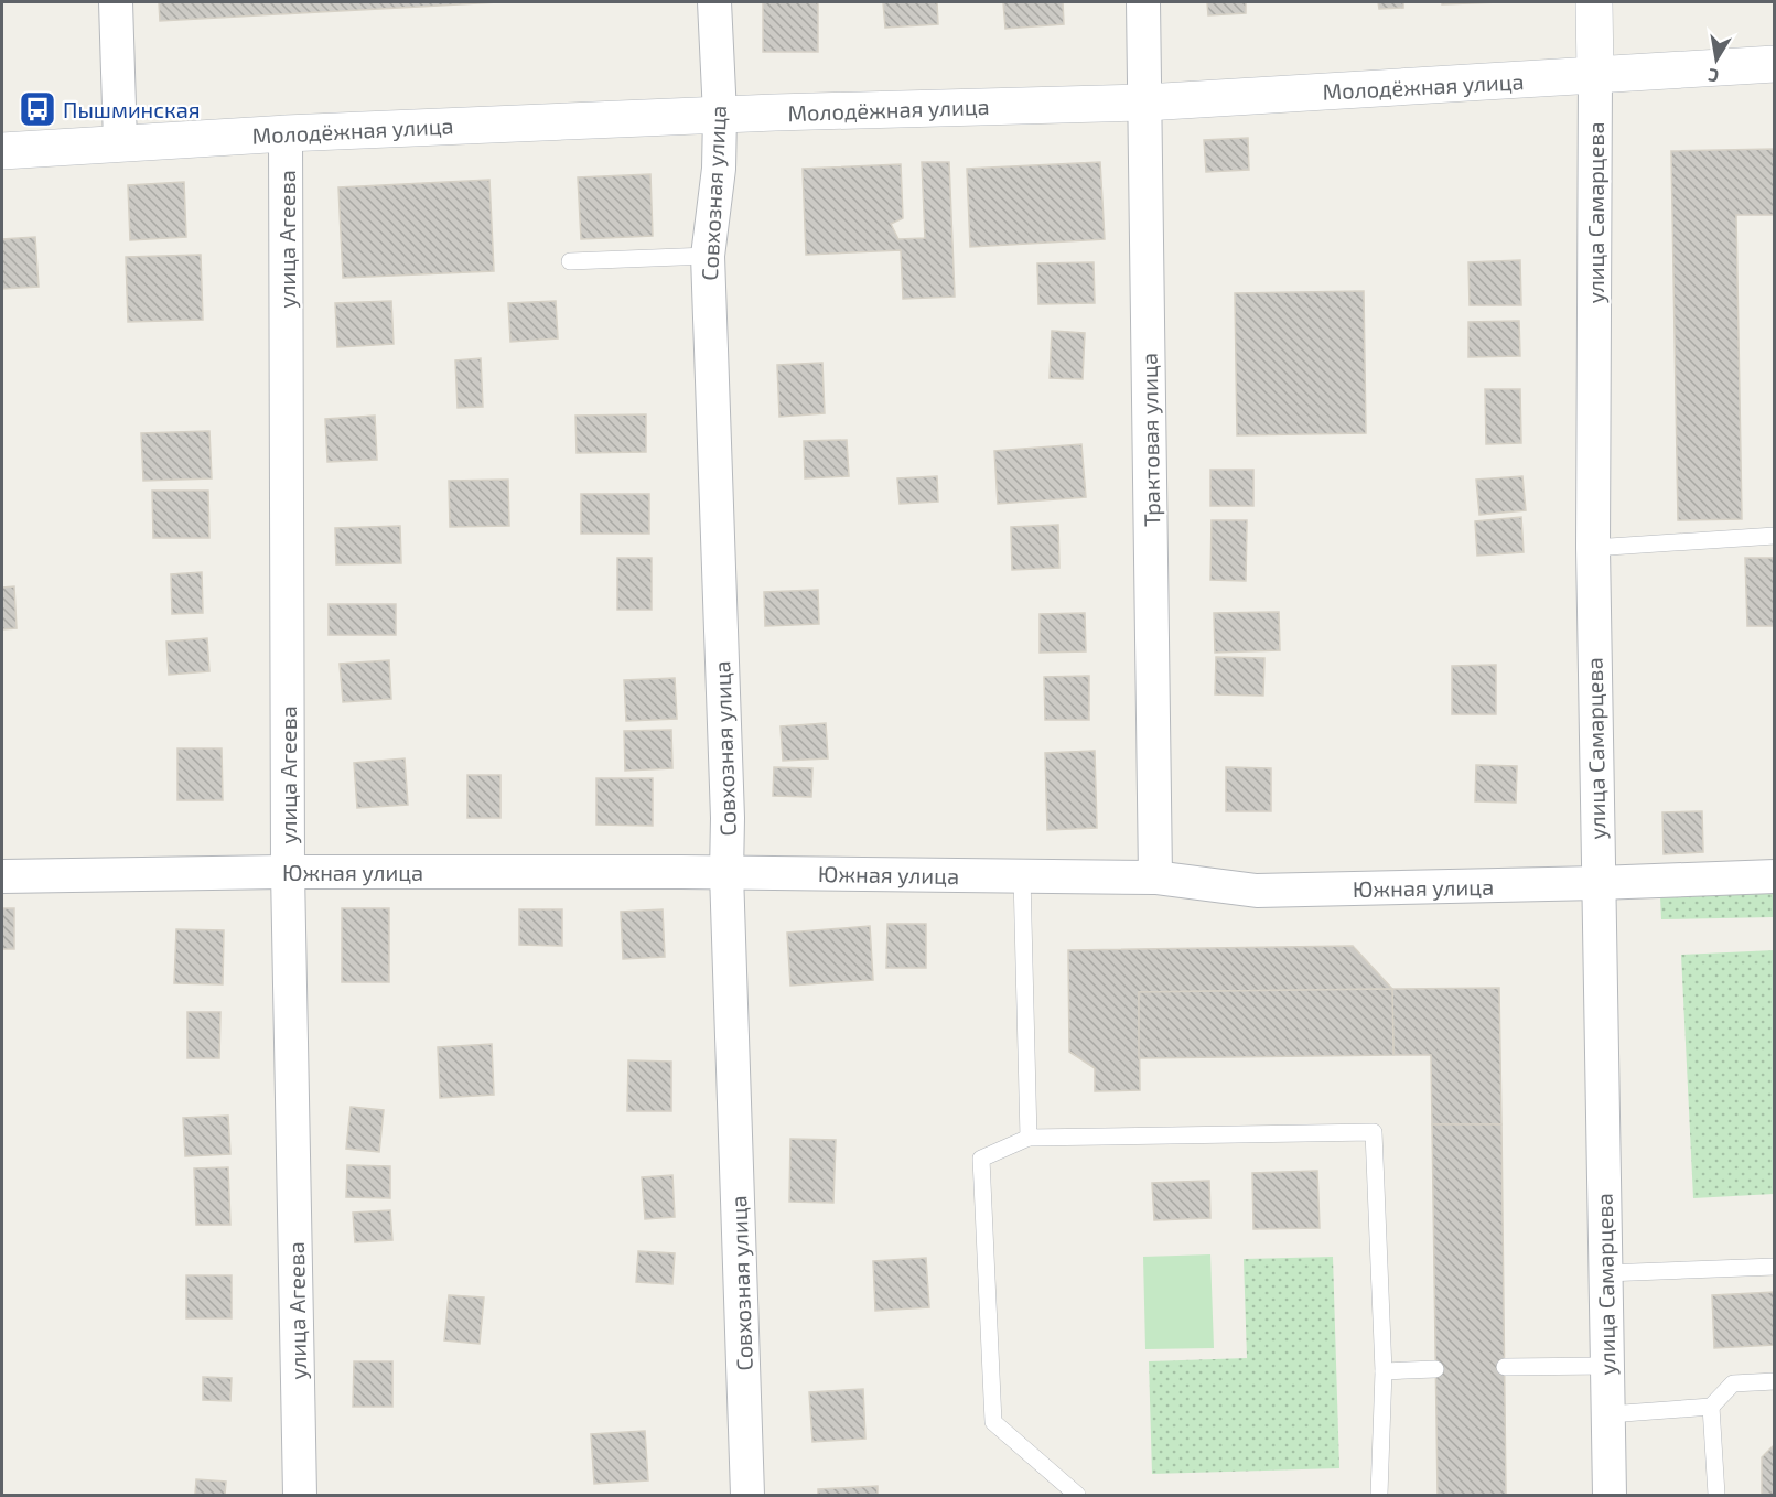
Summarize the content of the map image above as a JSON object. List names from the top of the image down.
{
  "streets": {
    "street": [
      "Молодёжная улица",
      "Совхозная улица",
      "улица Самарцева",
      "улица Агеева",
      "Трактовая улица",
      "Южная улица"
    ]
  },
  "crossings": [
    ["Молодёжная улица", "Совхозная улица"],
    ["Молодёжная улица", "улица Самарцева"],
    ["Молодёжная улица", "улица Агеева"],
    ["Молодёжная улица", "Трактовая улица"],
    ["Совхозная улица", "Южная улица"],
    ["улица Самарцева", "Южная улица"],
    ["улица Агеева", "Южная улица"],
    ["Трактовая улица", "Южная улица"]
  ],
  "places": {
    "bus stop": ["Пышминская"]
  },
  "north": "bottom"
}
